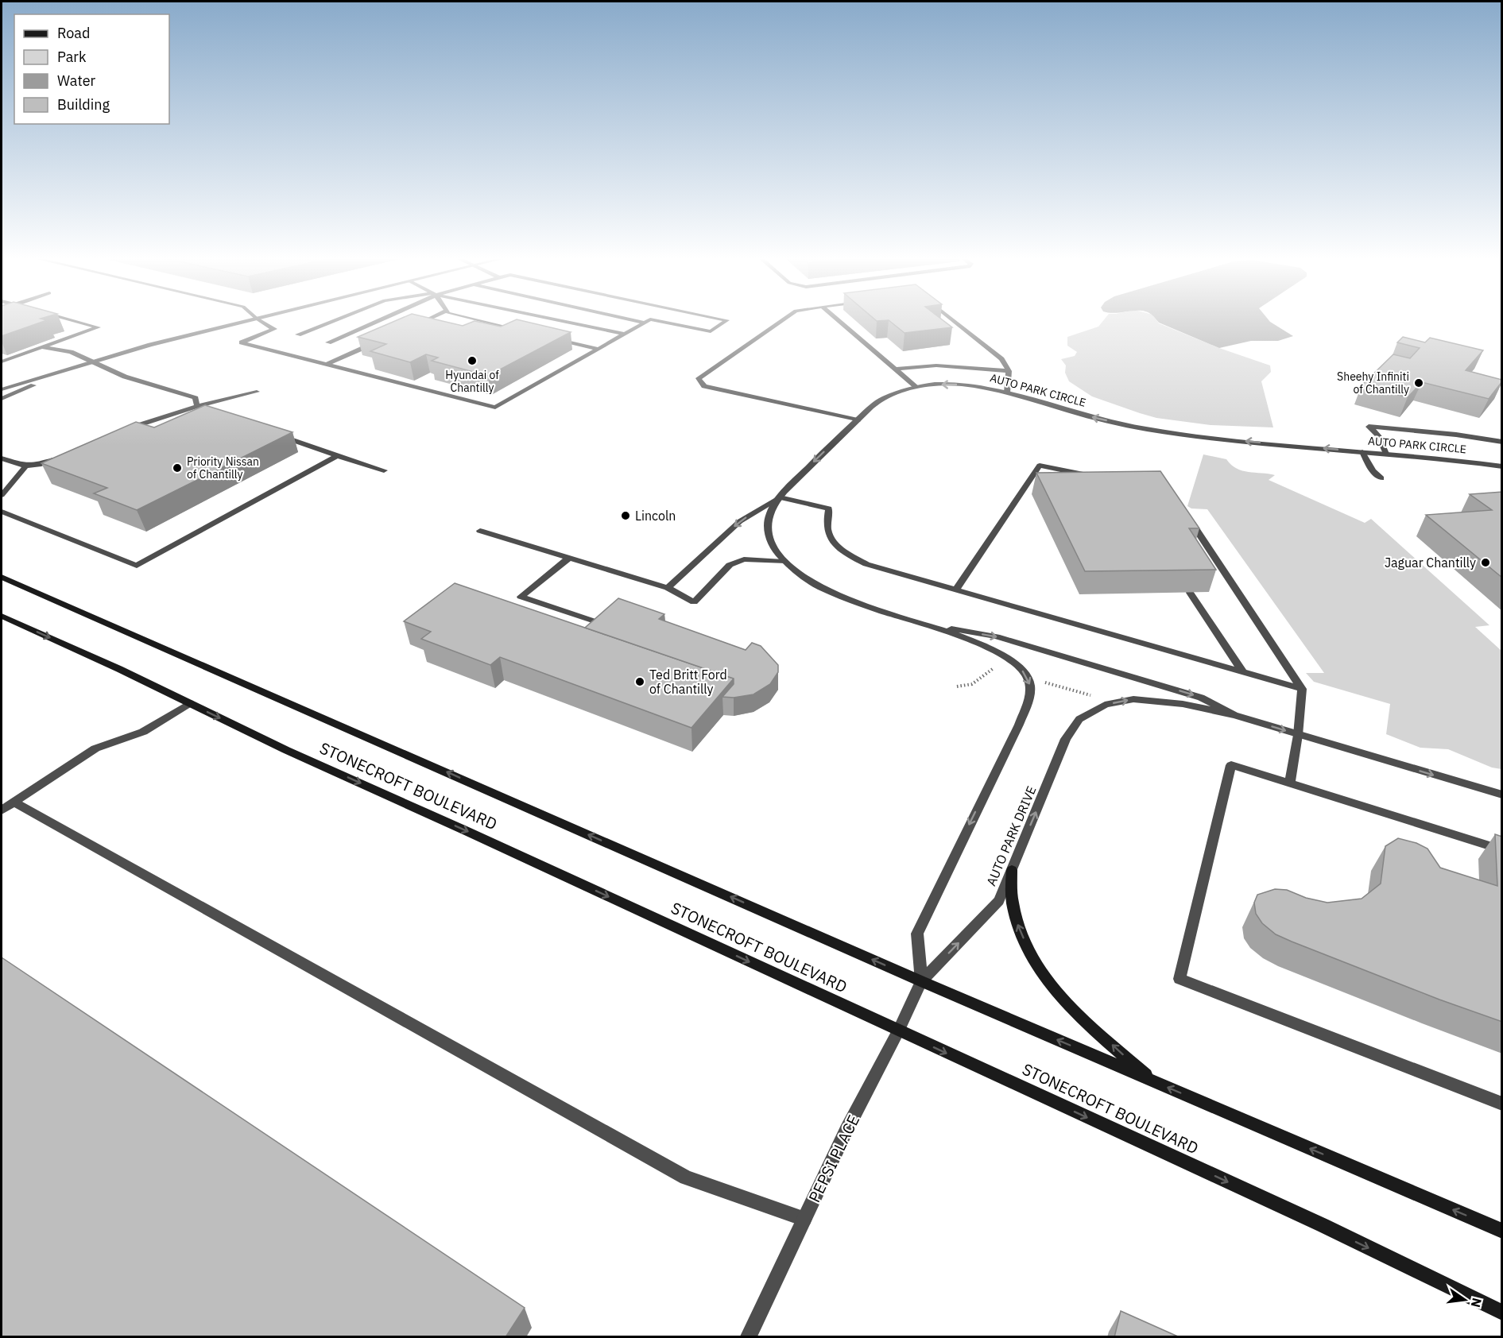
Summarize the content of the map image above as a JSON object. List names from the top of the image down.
{
  "streets": {
    "main road": ["STONECROFT BOULEVARD"],
    "street": ["AUTO PARK CIRCLE", "AUTO PARK DRIVE", "PEPSI PLACE"]
  },
  "crossings": [
    ["AUTO PARK CIRCLE", "STONECROFT BOULEVARD"],
    ["AUTO PARK CIRCLE", "AUTO PARK DRIVE"],
    ["AUTO PARK CIRCLE", "PEPSI PLACE"],
    ["STONECROFT BOULEVARD", "AUTO PARK DRIVE"],
    ["STONECROFT BOULEVARD", "PEPSI PLACE"],
    ["AUTO PARK DRIVE", "PEPSI PLACE"]
  ],
  "one_way": ["AUTO PARK DRIVE"],
  "places": [
    "Hyundai of Chantilly",
    "Sheehy Infiniti of Chantilly",
    "Priority Nissan of Chantilly",
    "Lincoln",
    "Jaguar Chantilly",
    "Ted Britt Ford of Chantilly"
  ],
  "legend": [
    "Road",
    "Park",
    "Water",
    "Building"
  ],
  "north": "right"
}
